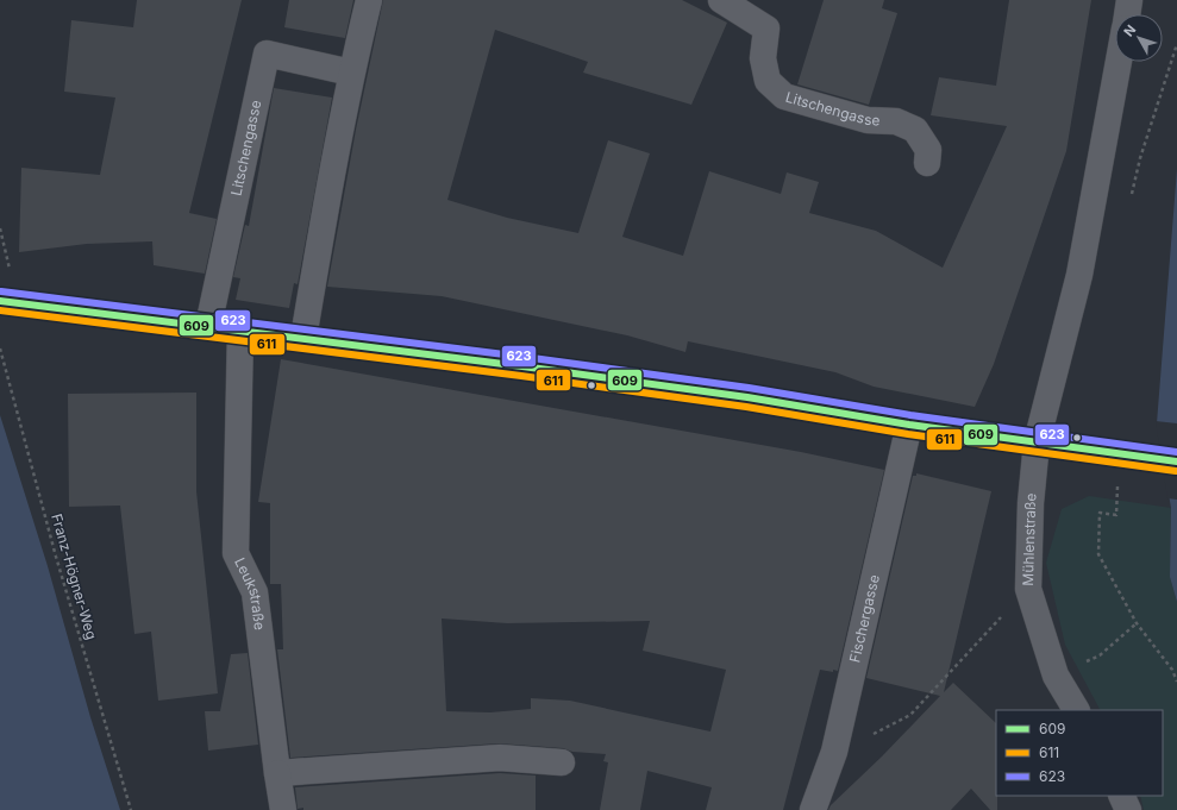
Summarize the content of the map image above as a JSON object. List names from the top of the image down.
{
  "streets": {
    "street": [
      "Litschengasse",
      "Mühlenstraße",
      "Leukstraße",
      "Fischergasse"
    ],
    "path": ["Franz-Högner-Weg"]
  },
  "lines": ["transit line 623", "transit line 609", "transit line 611"],
  "legend": ["609", "611", "623"],
  "north": "top left"
}
